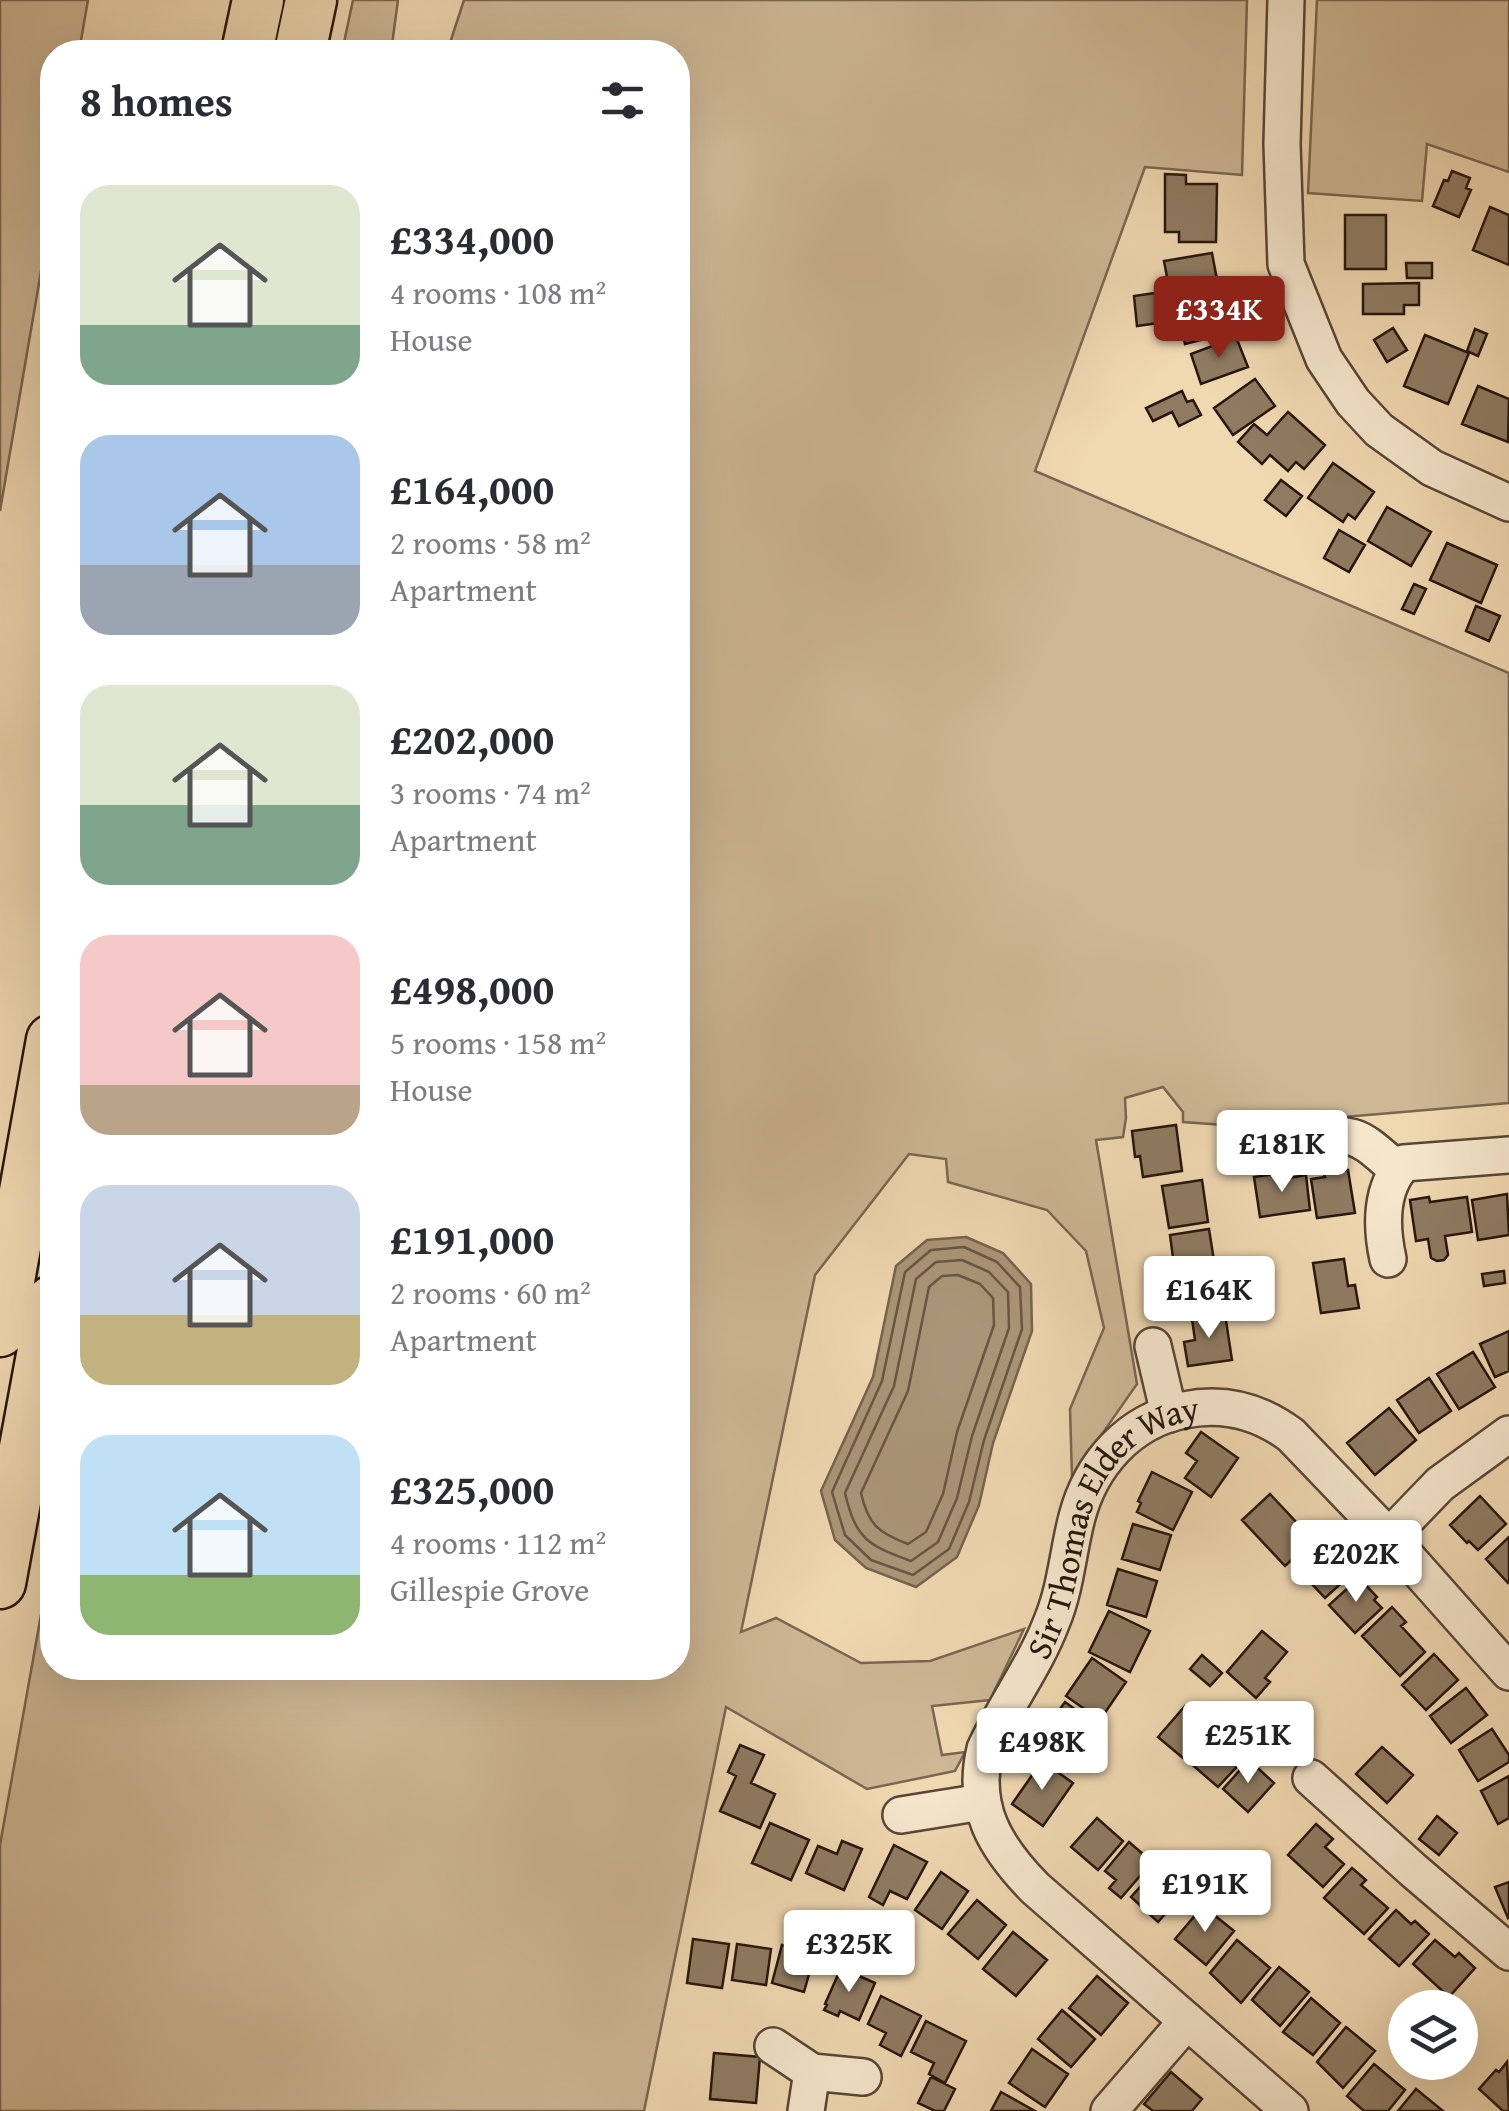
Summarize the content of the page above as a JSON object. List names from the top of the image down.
{
  "streets": {
    "street": ["Sir Thomas Elder Way"]
  },
  "page": {
    "heading": "8 homes",
    "list": [
      {
        "name": "£334,000",
        "note": "4 rooms · 108 m² · House"
      },
      {
        "name": "£164,000",
        "note": "2 rooms · 58 m² · Apartment"
      },
      {
        "name": "£202,000",
        "note": "3 rooms · 74 m² · Apartment"
      },
      {
        "name": "£498,000",
        "note": "5 rooms · 158 m² · House"
      },
      {
        "name": "£191,000",
        "note": "2 rooms · 60 m² · Apartment"
      },
      {
        "name": "£325,000",
        "note": "4 rooms · 112 m² · Gillespie Grove"
      }
    ],
    "price": [
      "£334K",
      "£181K",
      "£164K",
      "£202K",
      "£251K",
      "£498K",
      "£191K",
      "£325K"
    ]
  }
}
